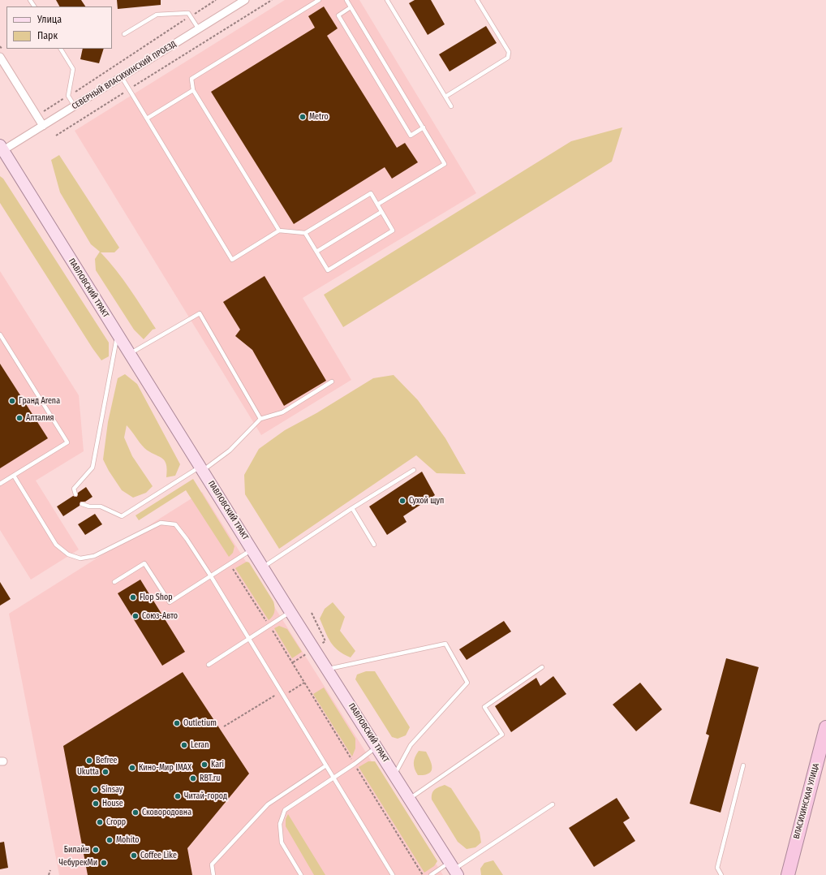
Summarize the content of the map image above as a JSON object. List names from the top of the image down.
{
  "streets": {
    "highway": ["ВЛАСИХИНСКАЯ УЛИЦА"],
    "main road": ["ПАВЛОВСКИЙ ТРАКТ"],
    "street": ["СЕВЕРНЫЙ ВЛАСИХИНСКИЙ ПРОЕЗД"]
  },
  "crossings": [
    ["СЕВЕРНЫЙ ВЛАСИХИНСКИЙ ПРОЕЗД", "ПАВЛОВСКИЙ ТРАКТ"]
  ],
  "places": [
    "Metro",
    "Гранд Arena",
    "Алталия",
    "Сухой щуп",
    "Flop Shop",
    "Союз-Авто",
    "Outletium",
    "Leran",
    "Befree",
    "Kari",
    "Кино-Мир IMAX",
    "Ukutta",
    "RBT.ru",
    "Sinsay",
    "Читай-город",
    "House",
    "Сковородовна",
    "Cropp",
    "Mohito",
    "Билайн",
    "Coffee Like",
    "ЧебурекМи"
  ],
  "legend": ["Улица", "Парк"]
}
